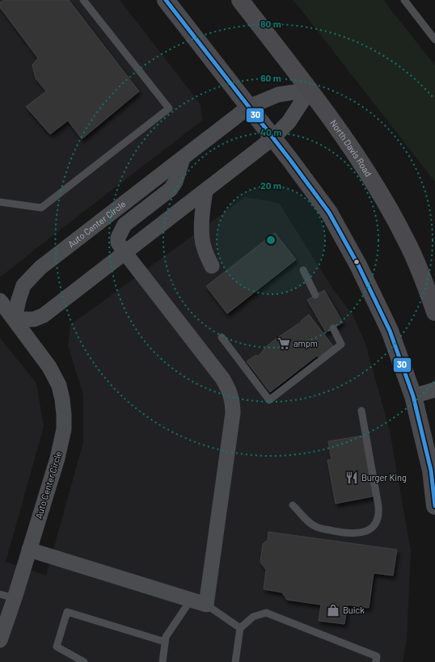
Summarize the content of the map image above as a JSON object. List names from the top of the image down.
{
  "streets": {
    "main road": ["North Davis Road"],
    "street": ["Auto Center Circle"]
  },
  "crossings": [
    ["North Davis Road", "Auto Center Circle"]
  ],
  "places": {
    "supermarket": ["ampm"],
    "restaurant": ["Burger King"],
    "shop": ["Buick"]
  },
  "lines": ["transit line 30"],
  "rings": [
    "80 m",
    "60 m",
    "40 m",
    "20 m"
  ]
}
